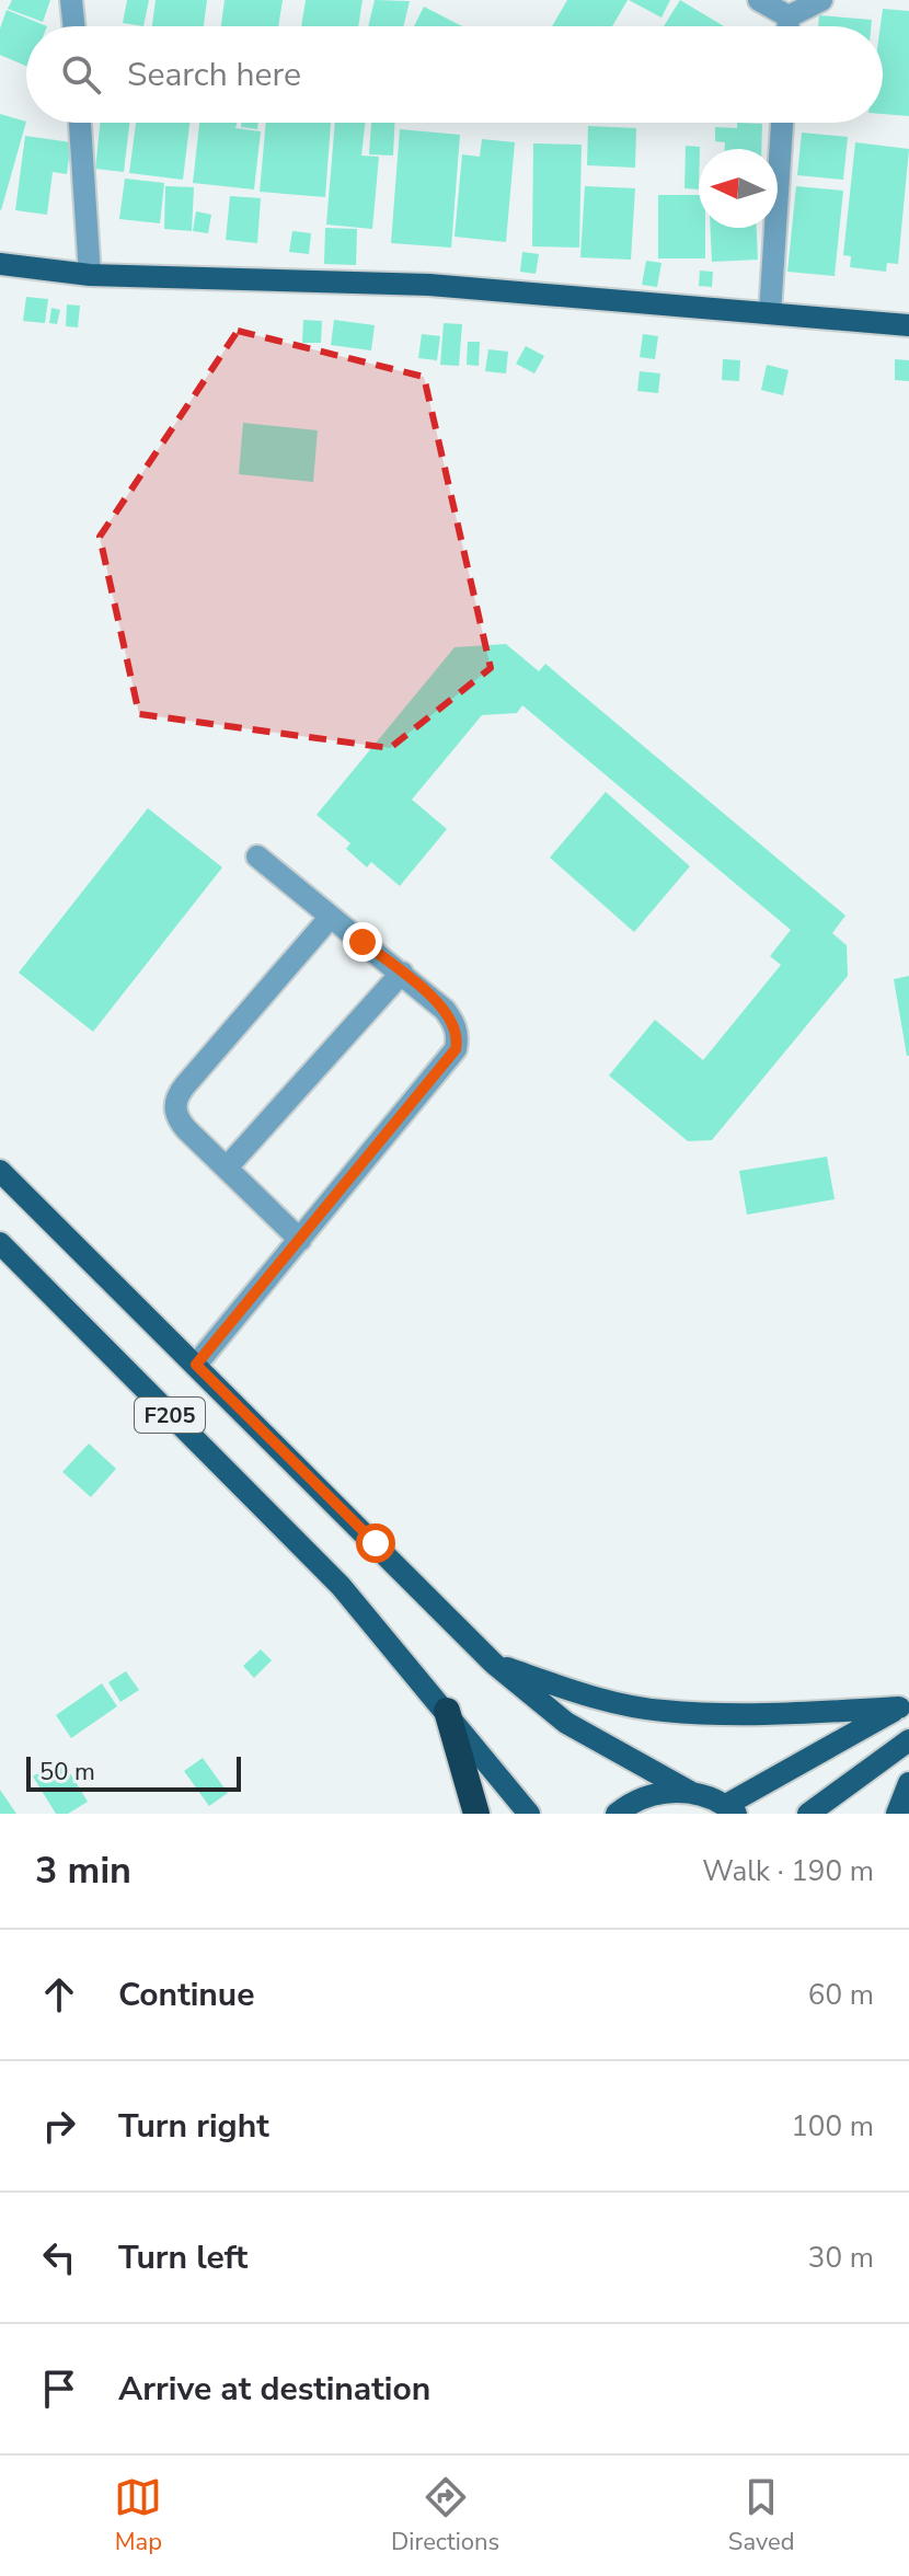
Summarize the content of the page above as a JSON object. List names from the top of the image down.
{
  "streets": {
    "main road": ["F205"]
  },
  "scale_bar": "50 m",
  "north": "left",
  "page": {
    "search": "Search here",
    "scale": "50 m",
    "heading": ["3 min", "Walk · 190 m"],
    "list": [
      ["Continue", "60 m"],
      ["Turn right", "100 m"],
      ["Turn left", "30 m"],
      "Arrive at destination"
    ],
    "nav": ["Map", "Directions", "Saved"]
  }
}
